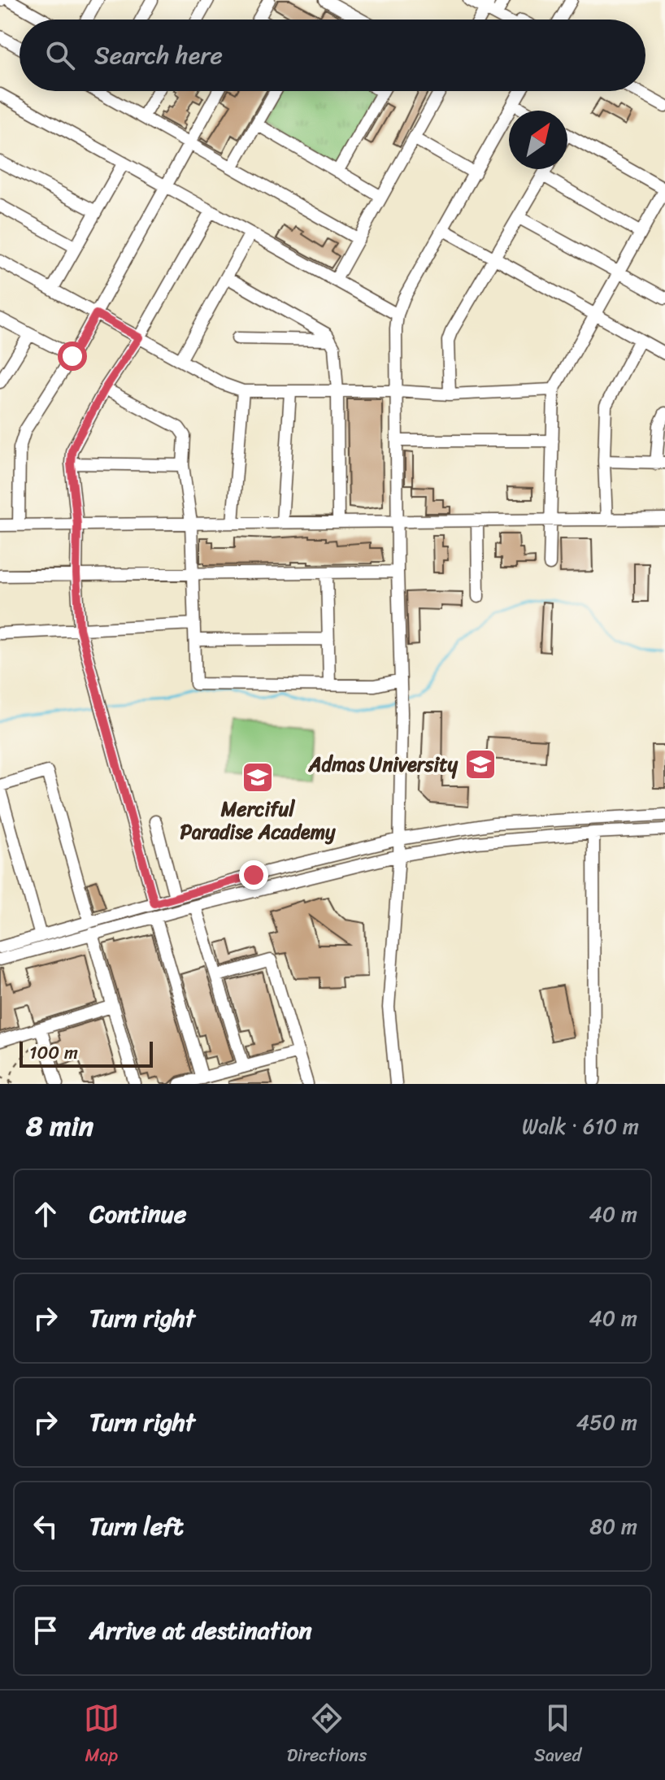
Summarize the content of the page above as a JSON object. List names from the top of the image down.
{
  "places": {
    "school or university": ["Admas University", "Merciful Paradise Academy"]
  },
  "scale_bar": "100 m",
  "north": "top right",
  "page": {
    "search": "Search here",
    "scale": "100 m",
    "heading": ["8 min", "Walk · 610 m"],
    "list": [
      ["Continue", "40 m"],
      ["Turn right", "40 m"],
      ["Turn right", "450 m"],
      ["Turn left", "80 m"],
      "Arrive at destination"
    ],
    "nav": ["Map", "Directions", "Saved"]
  }
}
